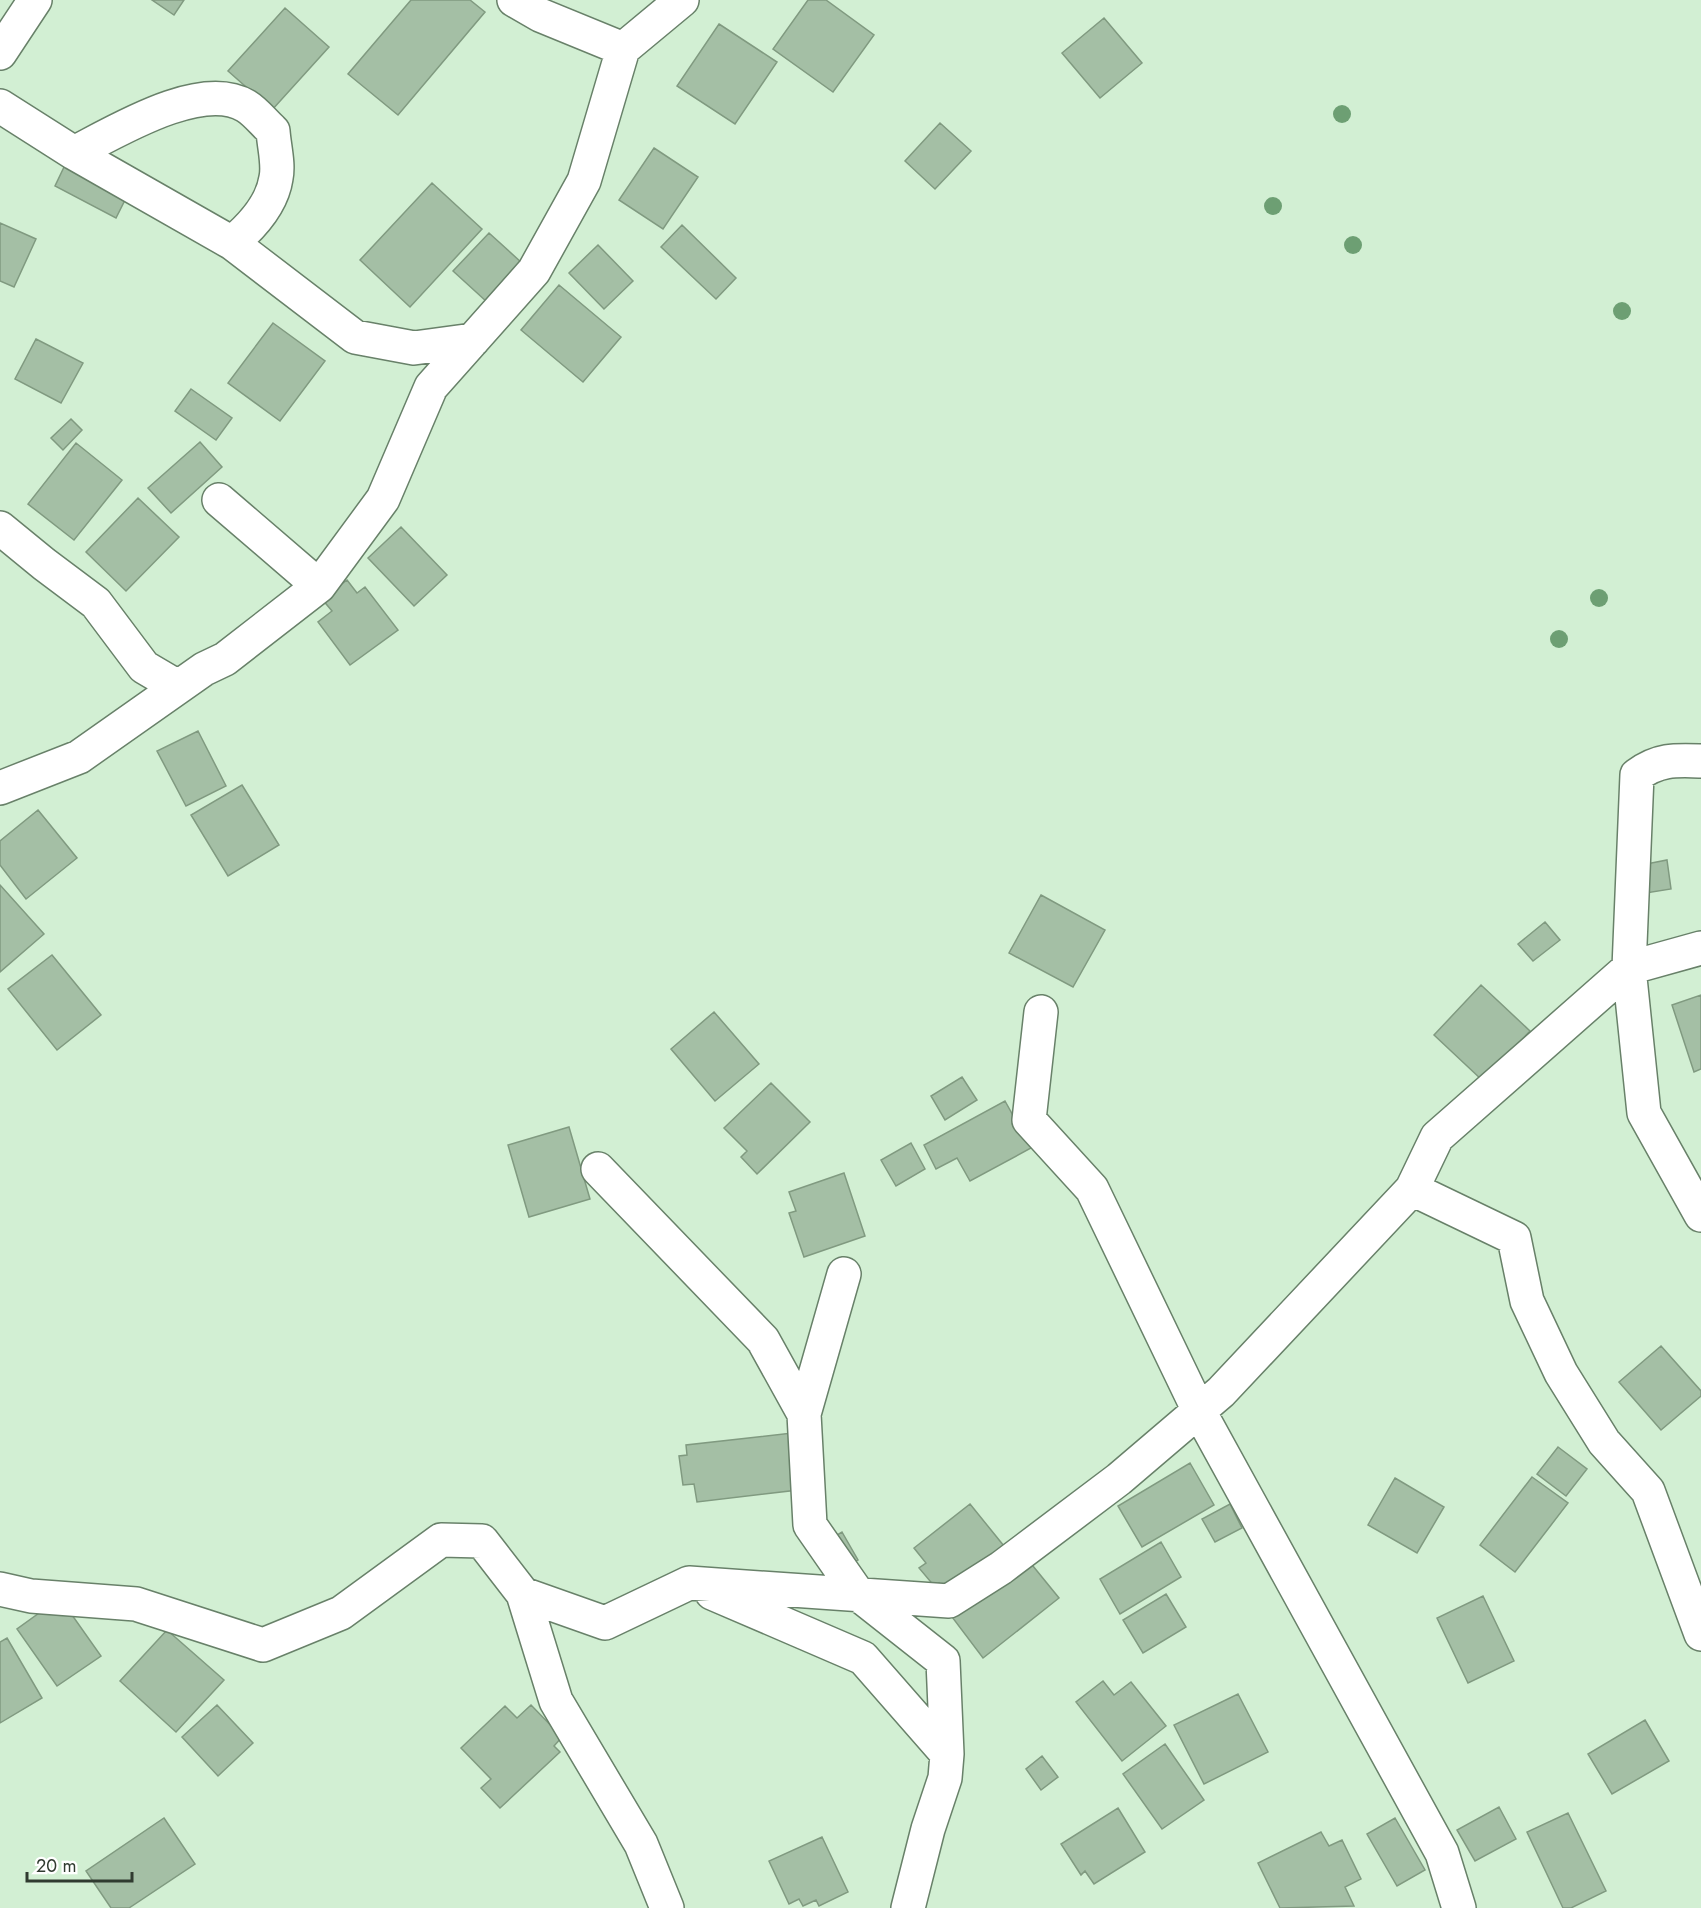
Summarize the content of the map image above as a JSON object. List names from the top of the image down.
{
  "scale_bar": "20 m"
}
